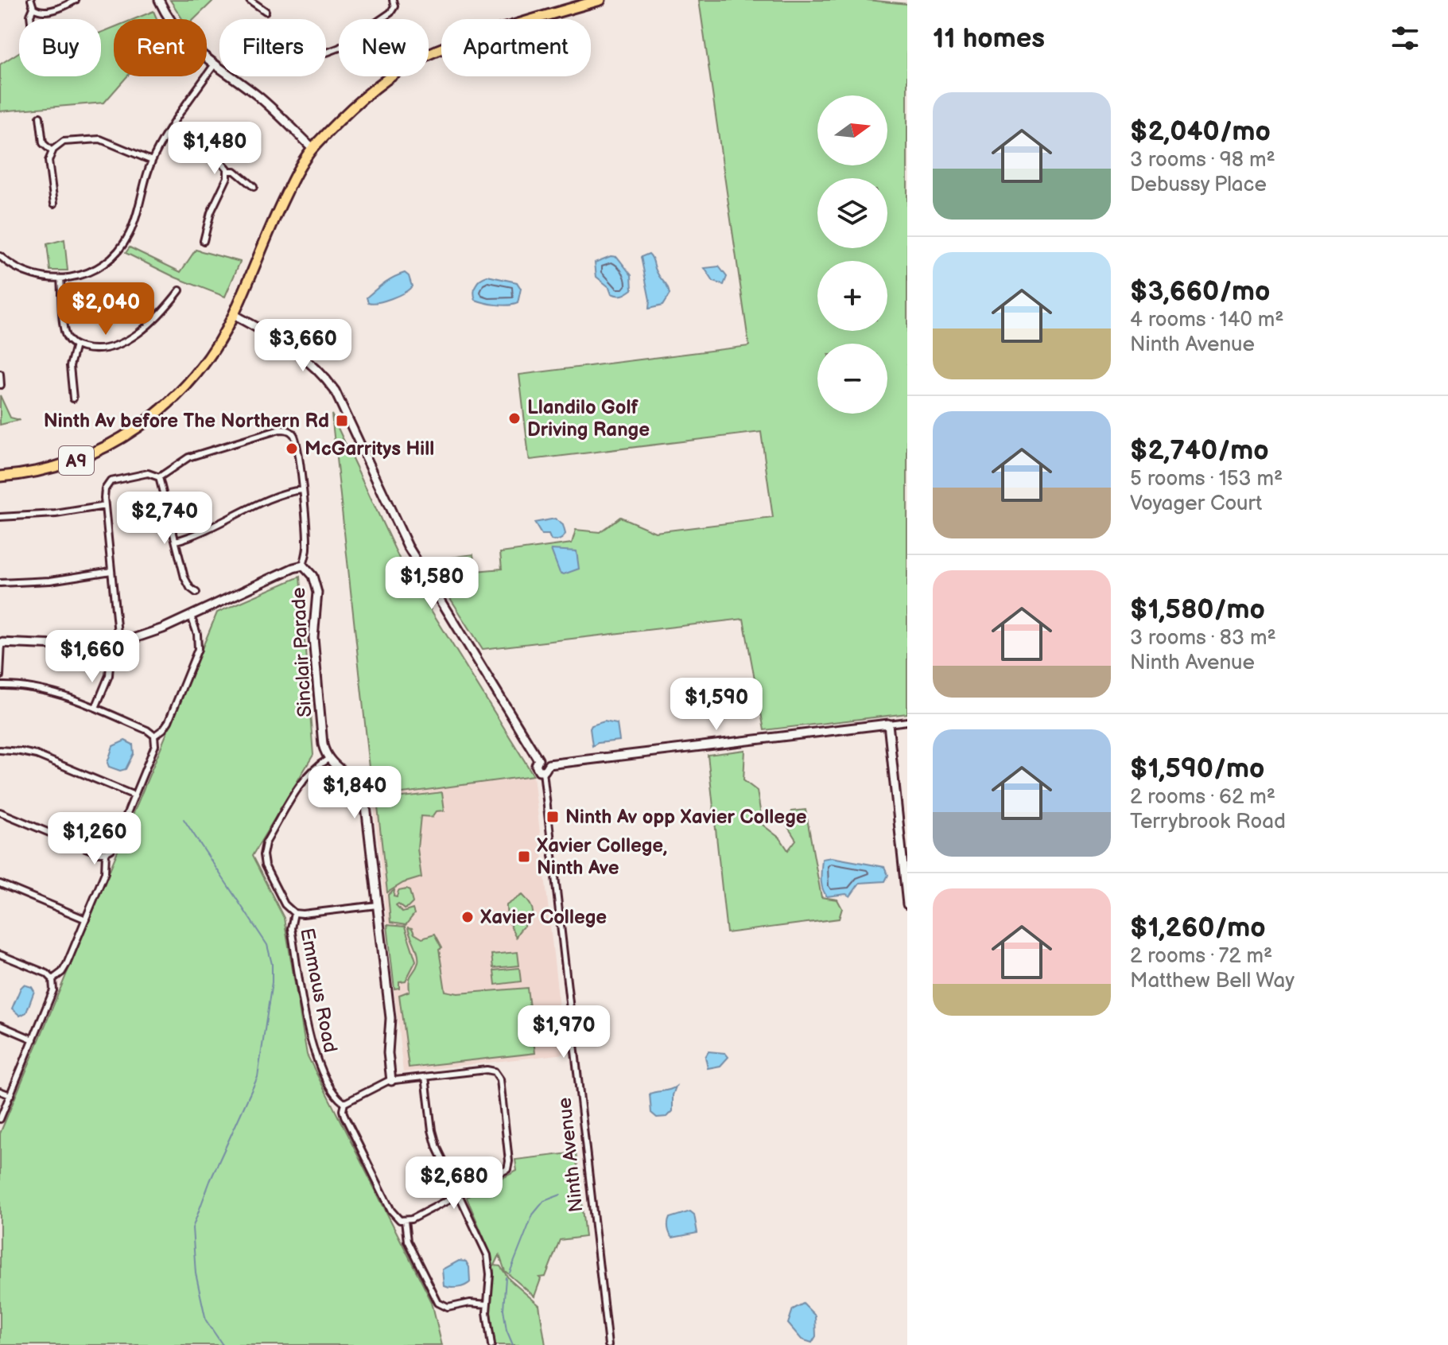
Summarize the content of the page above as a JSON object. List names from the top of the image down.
{
  "streets": {
    "highway": ["A9"],
    "main road": ["Sinclair Parade"],
    "street": ["Emmaus Road", "Ninth Avenue"]
  },
  "places": {
    "other": ["Llandilo Golf Driving Range", "McGarritys Hill", "Xavier College"],
    "transit": ["Ninth Av before The Northern Rd", "Ninth Av opp Xavier College", "Xavier College, Ninth Ave"]
  },
  "north": "right",
  "page": {
    "heading": "11 homes",
    "chip": [
      "Buy",
      "Rent",
      "Filters",
      "New",
      "Apartment"
    ],
    "list": [
      {
        "name": "$2,040/mo",
        "note": "3 rooms · 98 m² · Debussy Place"
      },
      {
        "name": "$3,660/mo",
        "note": "4 rooms · 140 m² · Ninth Avenue"
      },
      {
        "name": "$2,740/mo",
        "note": "5 rooms · 153 m² · Voyager Court"
      },
      {
        "name": "$1,580/mo",
        "note": "3 rooms · 83 m² · Ninth Avenue"
      },
      {
        "name": "$1,590/mo",
        "note": "2 rooms · 62 m² · Terrybrook Road"
      },
      {
        "name": "$1,260/mo",
        "note": "2 rooms · 72 m² · Matthew Bell Way"
      }
    ],
    "map_buttons": ["+", "−"],
    "price": [
      "$1,480",
      "$2,040",
      "$3,660",
      "$2,740",
      "$1,580",
      "$1,660",
      "$1,590",
      "$1,840",
      "$1,260",
      "$1,970",
      "$2,680"
    ]
  }
}
